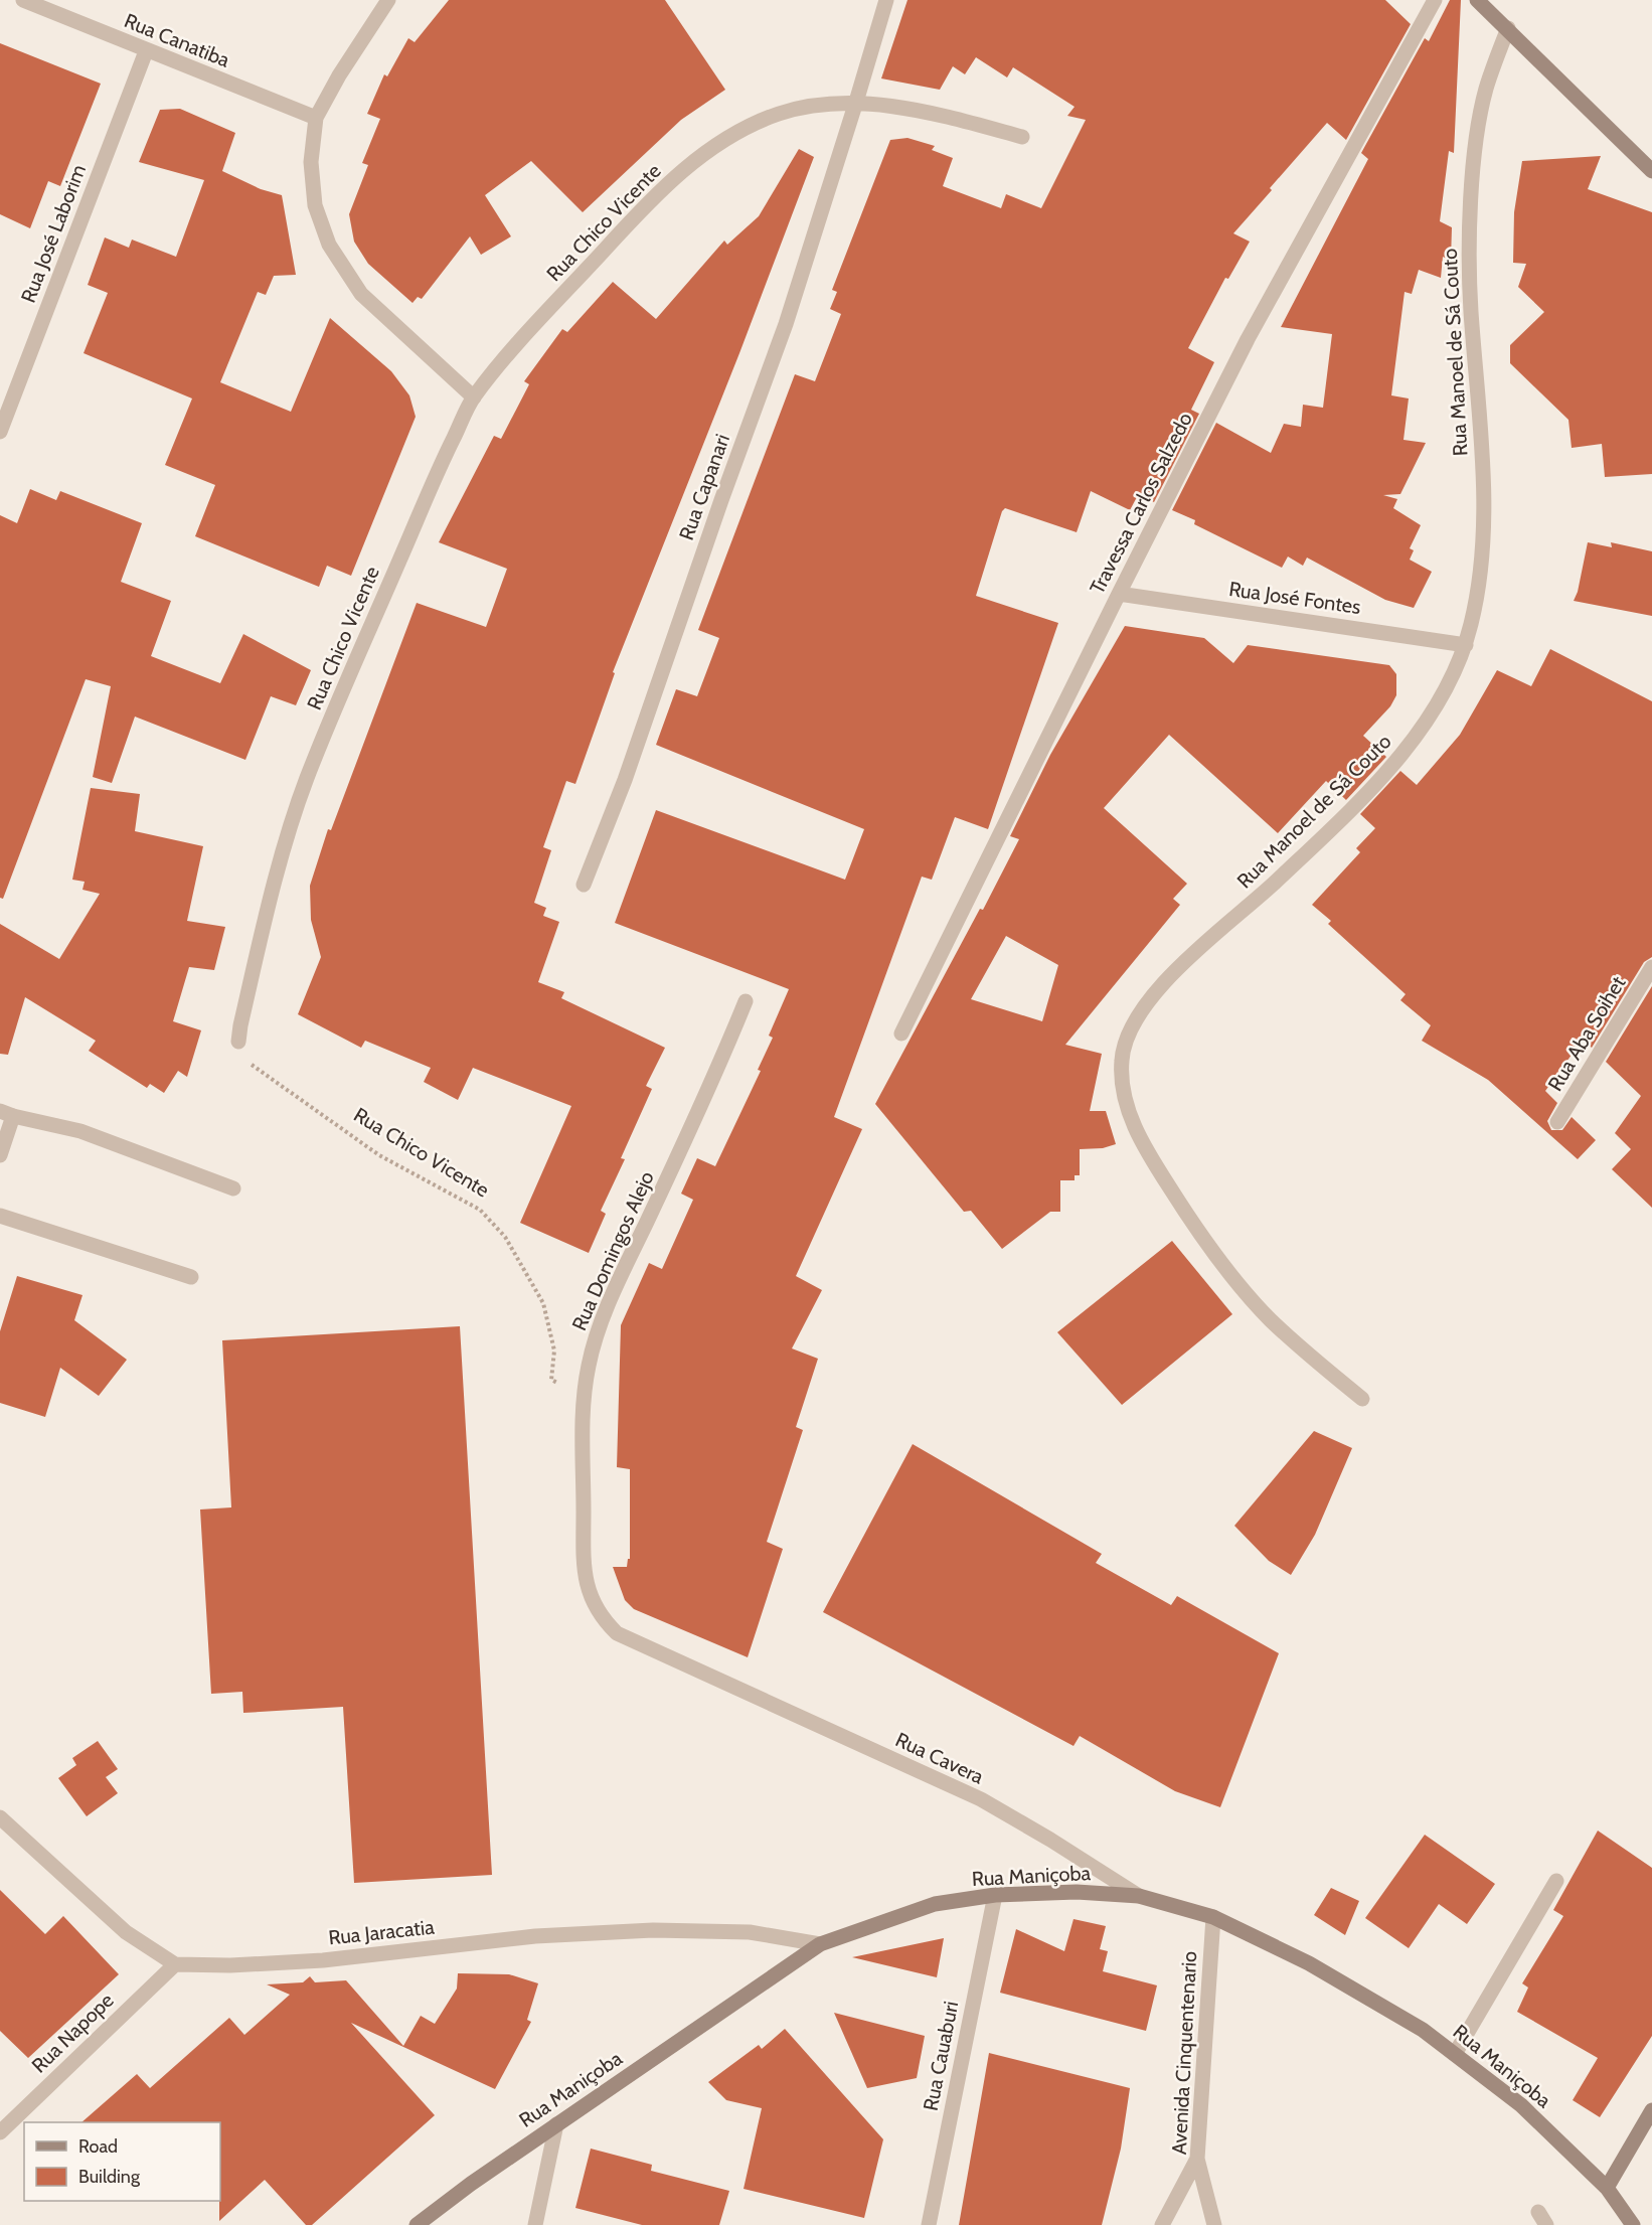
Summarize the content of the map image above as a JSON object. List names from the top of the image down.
{
  "streets": {
    "street": [
      "Rua Canatiba",
      "Rua Chico Vicente",
      "Rua José Laborim",
      "Rua Manoel de Sá Couto",
      "Rua Capanari",
      "Travessa Carlos Salzedo",
      "Rua José Fontes",
      "Rua Aba Soihet",
      "Rua Domingos Alejo",
      "Rua Cavera",
      "Rua Maniçoba",
      "Rua Jaracatia",
      "Rua Napope",
      "Avenida Cinquentenario",
      "Rua Cauaburi"
    ]
  },
  "crossings": [
    ["Rua Canatiba", "Rua José Laborim"],
    ["Rua Chico Vicente", "Rua Capanari"],
    ["Rua Chico Vicente", "Rua Domingos Alejo"],
    ["Rua Manoel de Sá Couto", "Rua José Fontes"],
    ["Travessa Carlos Salzedo", "Rua José Fontes"],
    ["Rua Domingos Alejo", "Rua Cavera"],
    ["Rua Cavera", "Rua Maniçoba"],
    ["Rua Maniçoba", "Rua Jaracatia"],
    ["Rua Maniçoba", "Avenida Cinquentenario"],
    ["Rua Maniçoba", "Rua Cauaburi"],
    ["Rua Jaracatia", "Rua Napope"]
  ],
  "legend": ["Road", "Building"]
}
